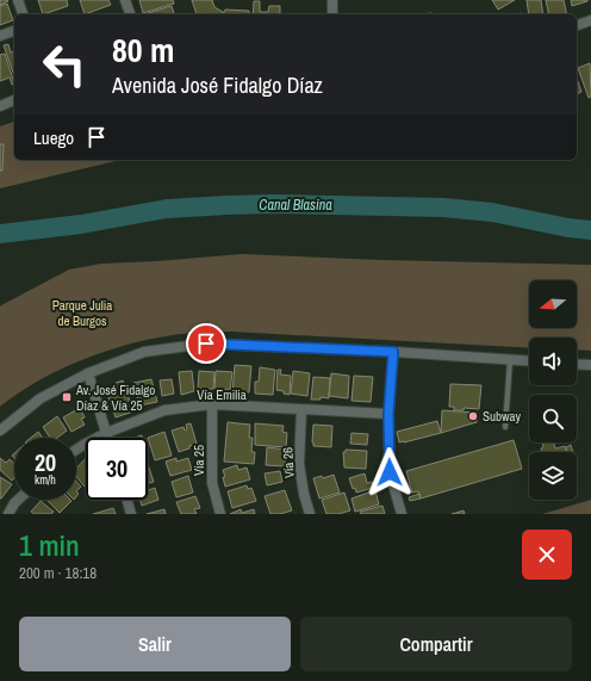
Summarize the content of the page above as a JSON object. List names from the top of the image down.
{
  "streets": {
    "street": ["Vía Emilia", "Vía 25", "Vía 26"]
  },
  "crossings": [
    ["Vía Emilia", "Vía 25"],
    ["Vía Emilia", "Vía 26"]
  ],
  "water": ["Canal Blasina"],
  "parks": ["Parque Julia de Burgos"],
  "places": {
    "transit": ["Av. José Fidalgo Díaz & Vía 25"],
    "other": ["Subway"]
  },
  "north": "left",
  "page": {
    "turn": ["80 m", "Avenida José Fidalgo Díaz"],
    "then": "Luego",
    "speed": "20 km/h",
    "limit": "30",
    "heading": ["1 min", "200 m · 18:18"],
    "buttons": ["Salir", "Compartir"]
  }
}
